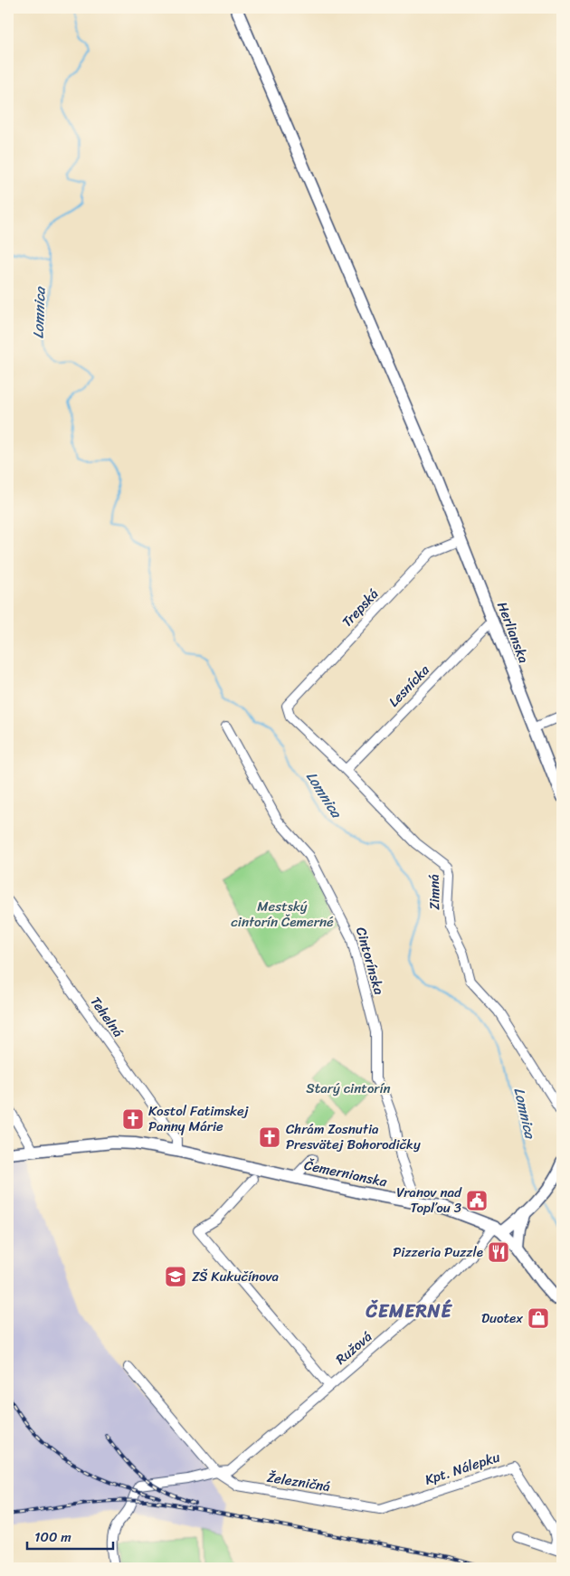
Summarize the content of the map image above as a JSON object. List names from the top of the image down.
{
  "streets": {
    "main road": ["Herlianska", "Čemernianska"],
    "street": [
      "Trepská",
      "Lesnícka",
      "Zimná",
      "Cintorínska",
      "Tehelná",
      "Ružová",
      "Kpt. Nálepku",
      "Železničná"
    ]
  },
  "crossings": [
    ["Trepská", "Herlianska"],
    ["Trepská", "Zimná"],
    ["Herlianska", "Lesnícka"],
    ["Lesnícka", "Zimná"],
    ["Cintorínska", "Čemernianska"],
    ["Tehelná", "Čemernianska"],
    ["Čemernianska", "Ružová"],
    ["Ružová", "Železničná"],
    ["Kpt. Nálepku", "Železničná"]
  ],
  "districts": ["ČEMERNÉ"],
  "water": ["Lomnica"],
  "parks": ["Mestský cintorín Čemerné", "Starý cintorín"],
  "places": {
    "church": ["Kostol Fatimskej Panny Márie", "Chrám Zosnutia Presvätej Bohorodičky"],
    "public building": ["Vranov nad Topľou 3"],
    "restaurant": ["Pizzeria Puzzle"],
    "school or university": ["ZŠ Kukučínova"],
    "shop": ["Duotex"]
  },
  "scale_bar": "100 m"
}
